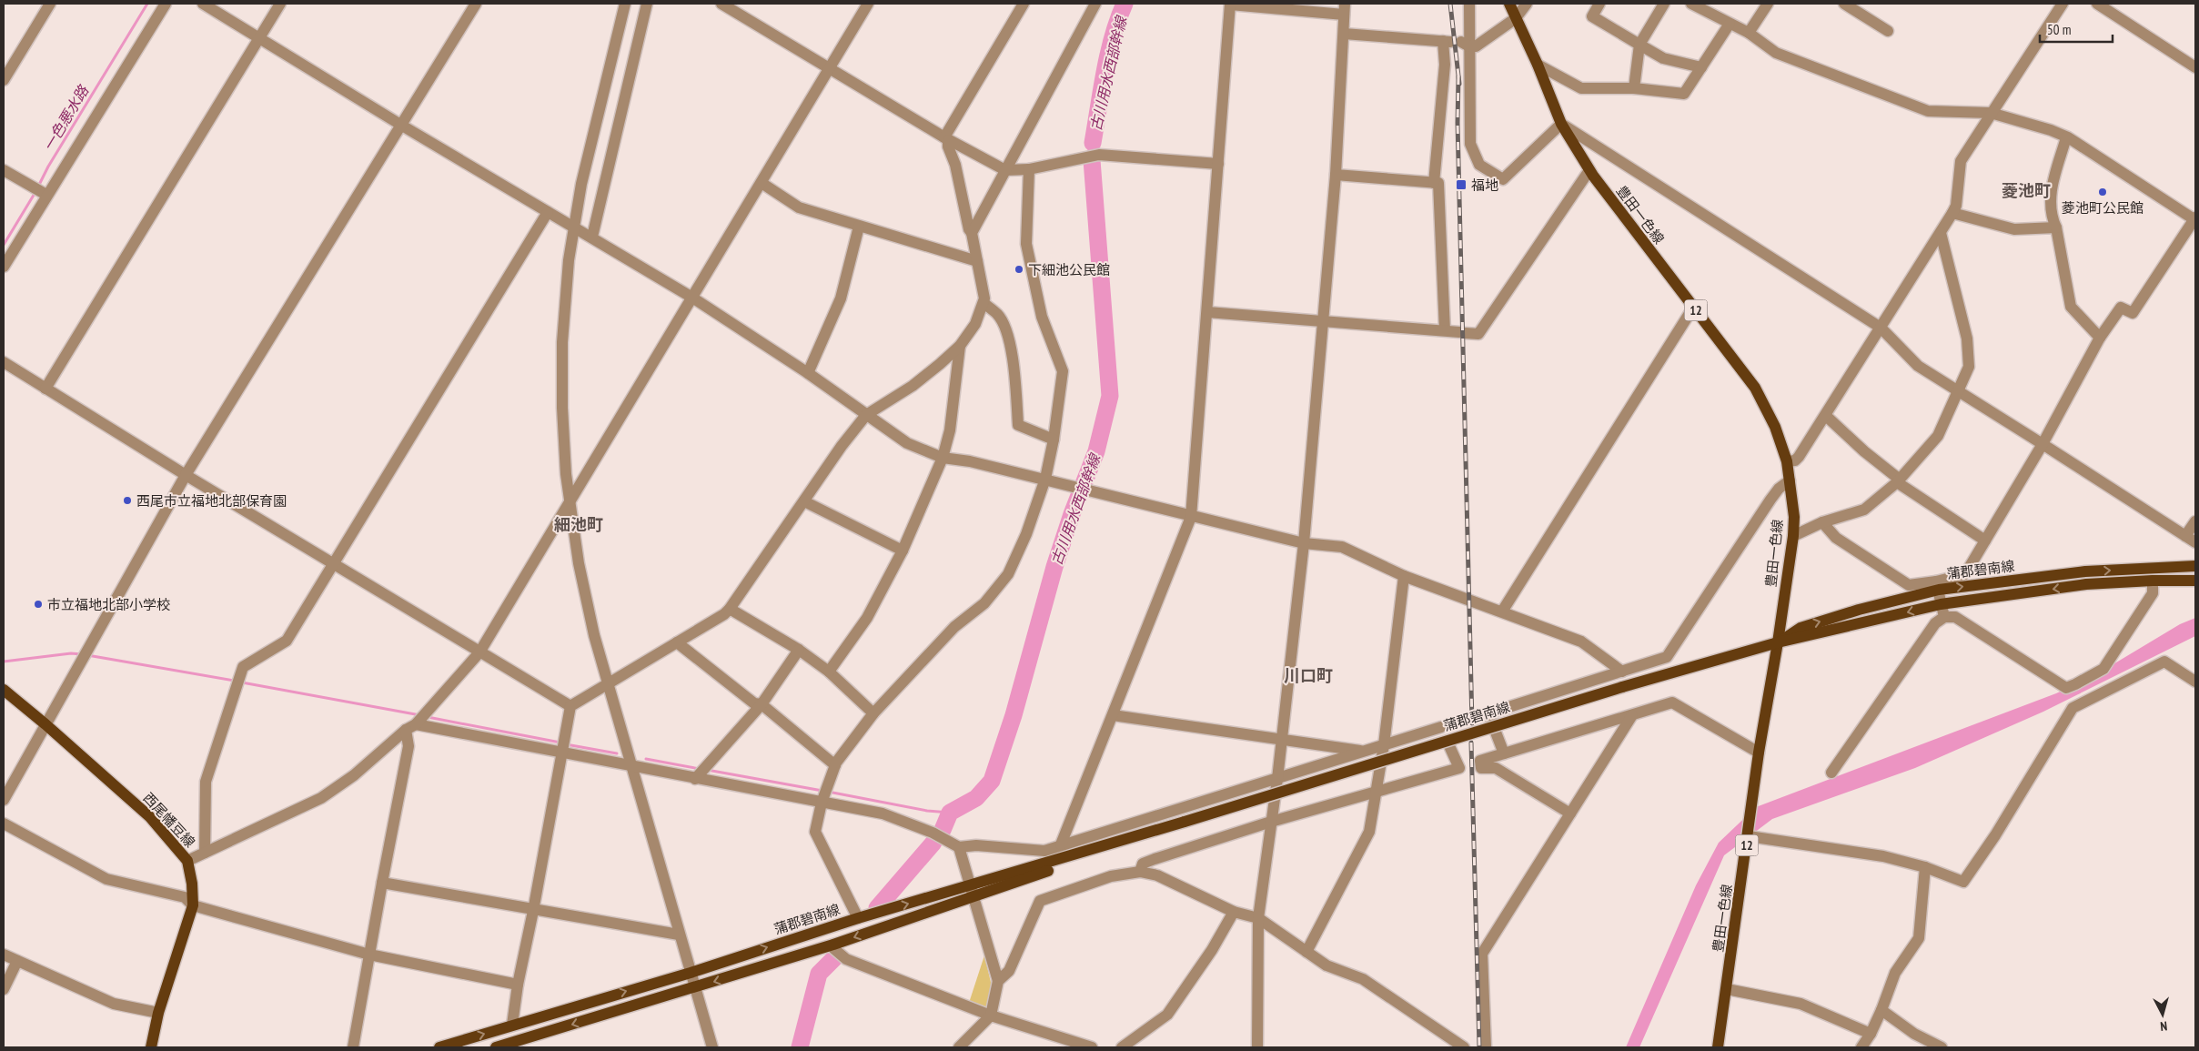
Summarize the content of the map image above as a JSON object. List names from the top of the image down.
{
  "streets": {
    "main road": [
      "豊田一色線",
      "12",
      "蒲郡碧南線",
      "西尾幡豆線"
    ]
  },
  "crossings": [
    ["豊田一色線", "蒲郡碧南線"]
  ],
  "districts": ["菱池町", "細池町", "川口町"],
  "water": ["古川用水西部幹線", "一色悪水路"],
  "places": {
    "transit": ["福地"],
    "other": [
      "菱池町公民館",
      "下細池公民館",
      "西尾市立福地北部保育園",
      "市立福地北部小学校"
    ]
  },
  "scale_bar": "50 m",
  "north": "bottom"
}
